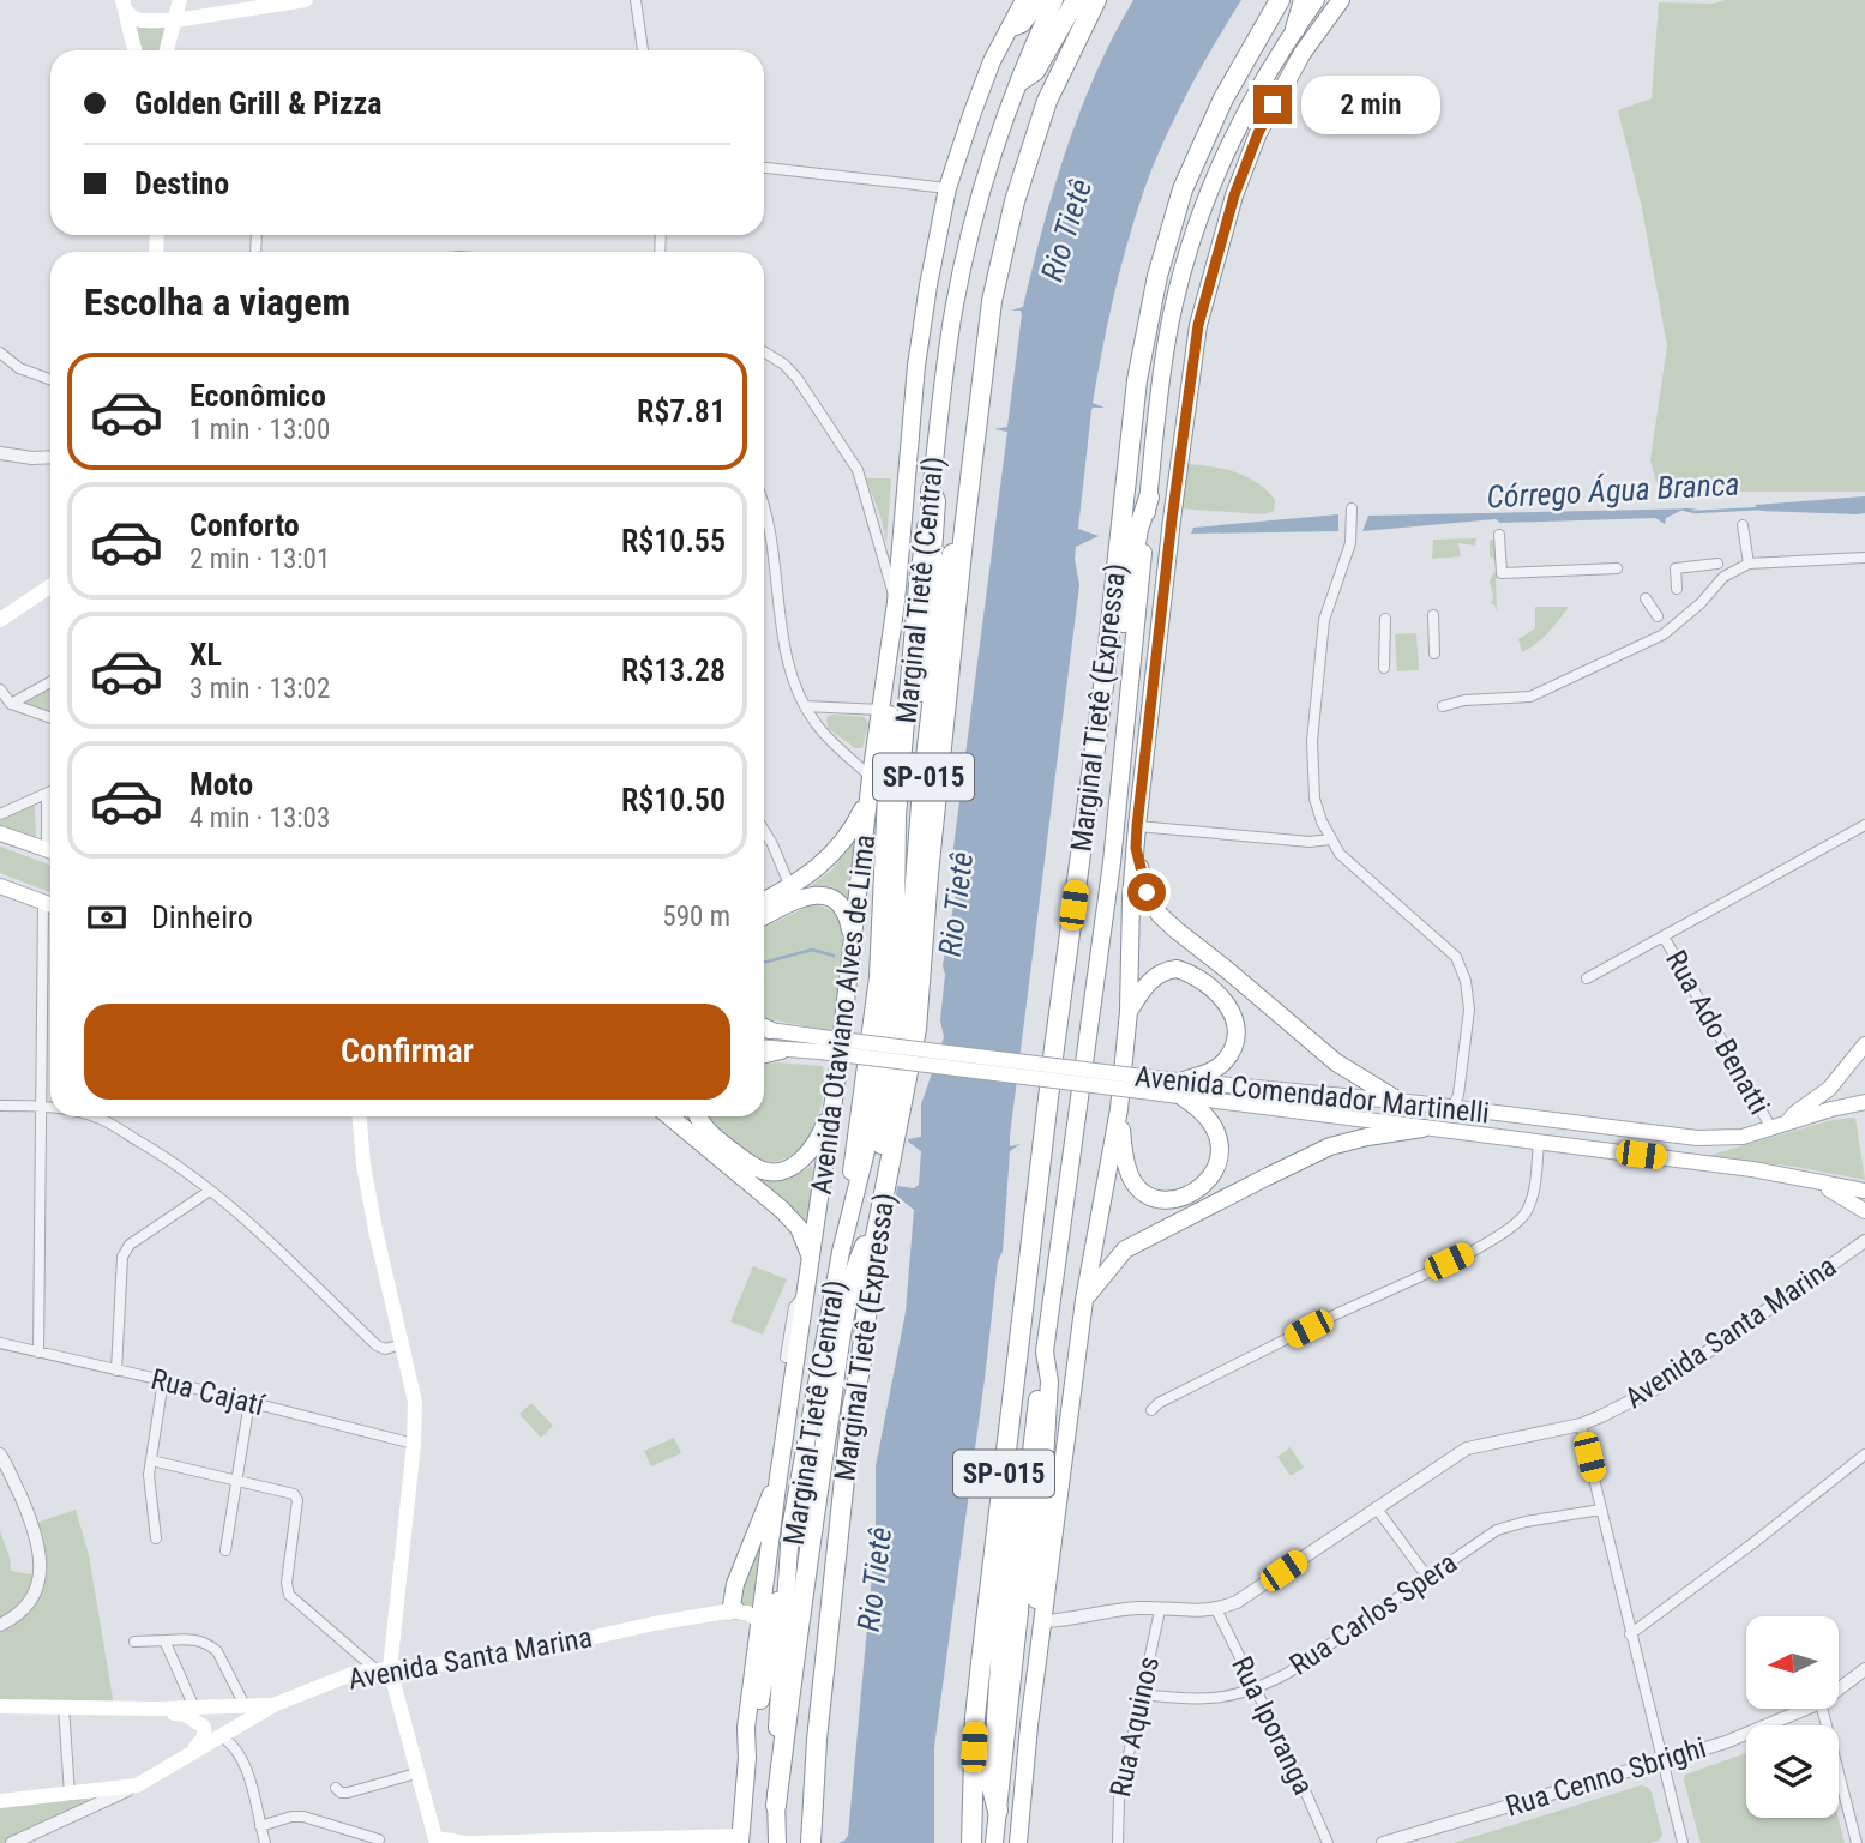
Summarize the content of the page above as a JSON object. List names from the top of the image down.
{
  "streets": {
    "highway": [
      "Marginal Tietê (Central)",
      "Marginal Tietê (Expressa)",
      "SP-015",
      "Avenida Otaviano Alves de Lima"
    ],
    "main road": ["Avenida Comendador Martinelli", "Avenida Santa Marina"],
    "street": [
      "Rua Ado Benatti",
      "Rua Cajatí",
      "Rua Carlos Spera",
      "Rua Iporanga",
      "Rua Aquinos",
      "Rua Cenno Sbrighi"
    ]
  },
  "crossings": [
    ["Marginal Tietê (Central)", "Marginal Tietê (Expressa)"],
    ["Marginal Tietê (Central)", "Avenida Otaviano Alves de Lima"],
    ["Marginal Tietê (Expressa)", "Avenida Otaviano Alves de Lima"],
    ["Rua Ado Benatti", "Avenida Comendador Martinelli"],
    ["Avenida Santa Marina", "Rua Iporanga"],
    ["Avenida Santa Marina", "Rua Aquinos"],
    ["Rua Carlos Spera", "Rua Iporanga"],
    ["Rua Carlos Spera", "Rua Aquinos"]
  ],
  "water": ["Rio Tietê", "Córrego Água Branca"],
  "north": "left",
  "page": {
    "banner": ["Golden Grill & Pizza", "Destino"],
    "bubble": "2 min",
    "heading": "Escolha a viagem",
    "list": [
      {
        "name": "Econômico",
        "note": "1 min · 13:00",
        "value": "R$7.81"
      },
      {
        "name": "Conforto",
        "note": "2 min · 13:01",
        "value": "R$10.55"
      },
      {
        "name": "XL",
        "note": "3 min · 13:02",
        "value": "R$13.28"
      },
      {
        "name": "Moto",
        "note": "4 min · 13:03",
        "value": "R$10.50"
      }
    ],
    "pay": ["Dinheiro", "590 m"],
    "buttons": "Confirmar"
  }
}
